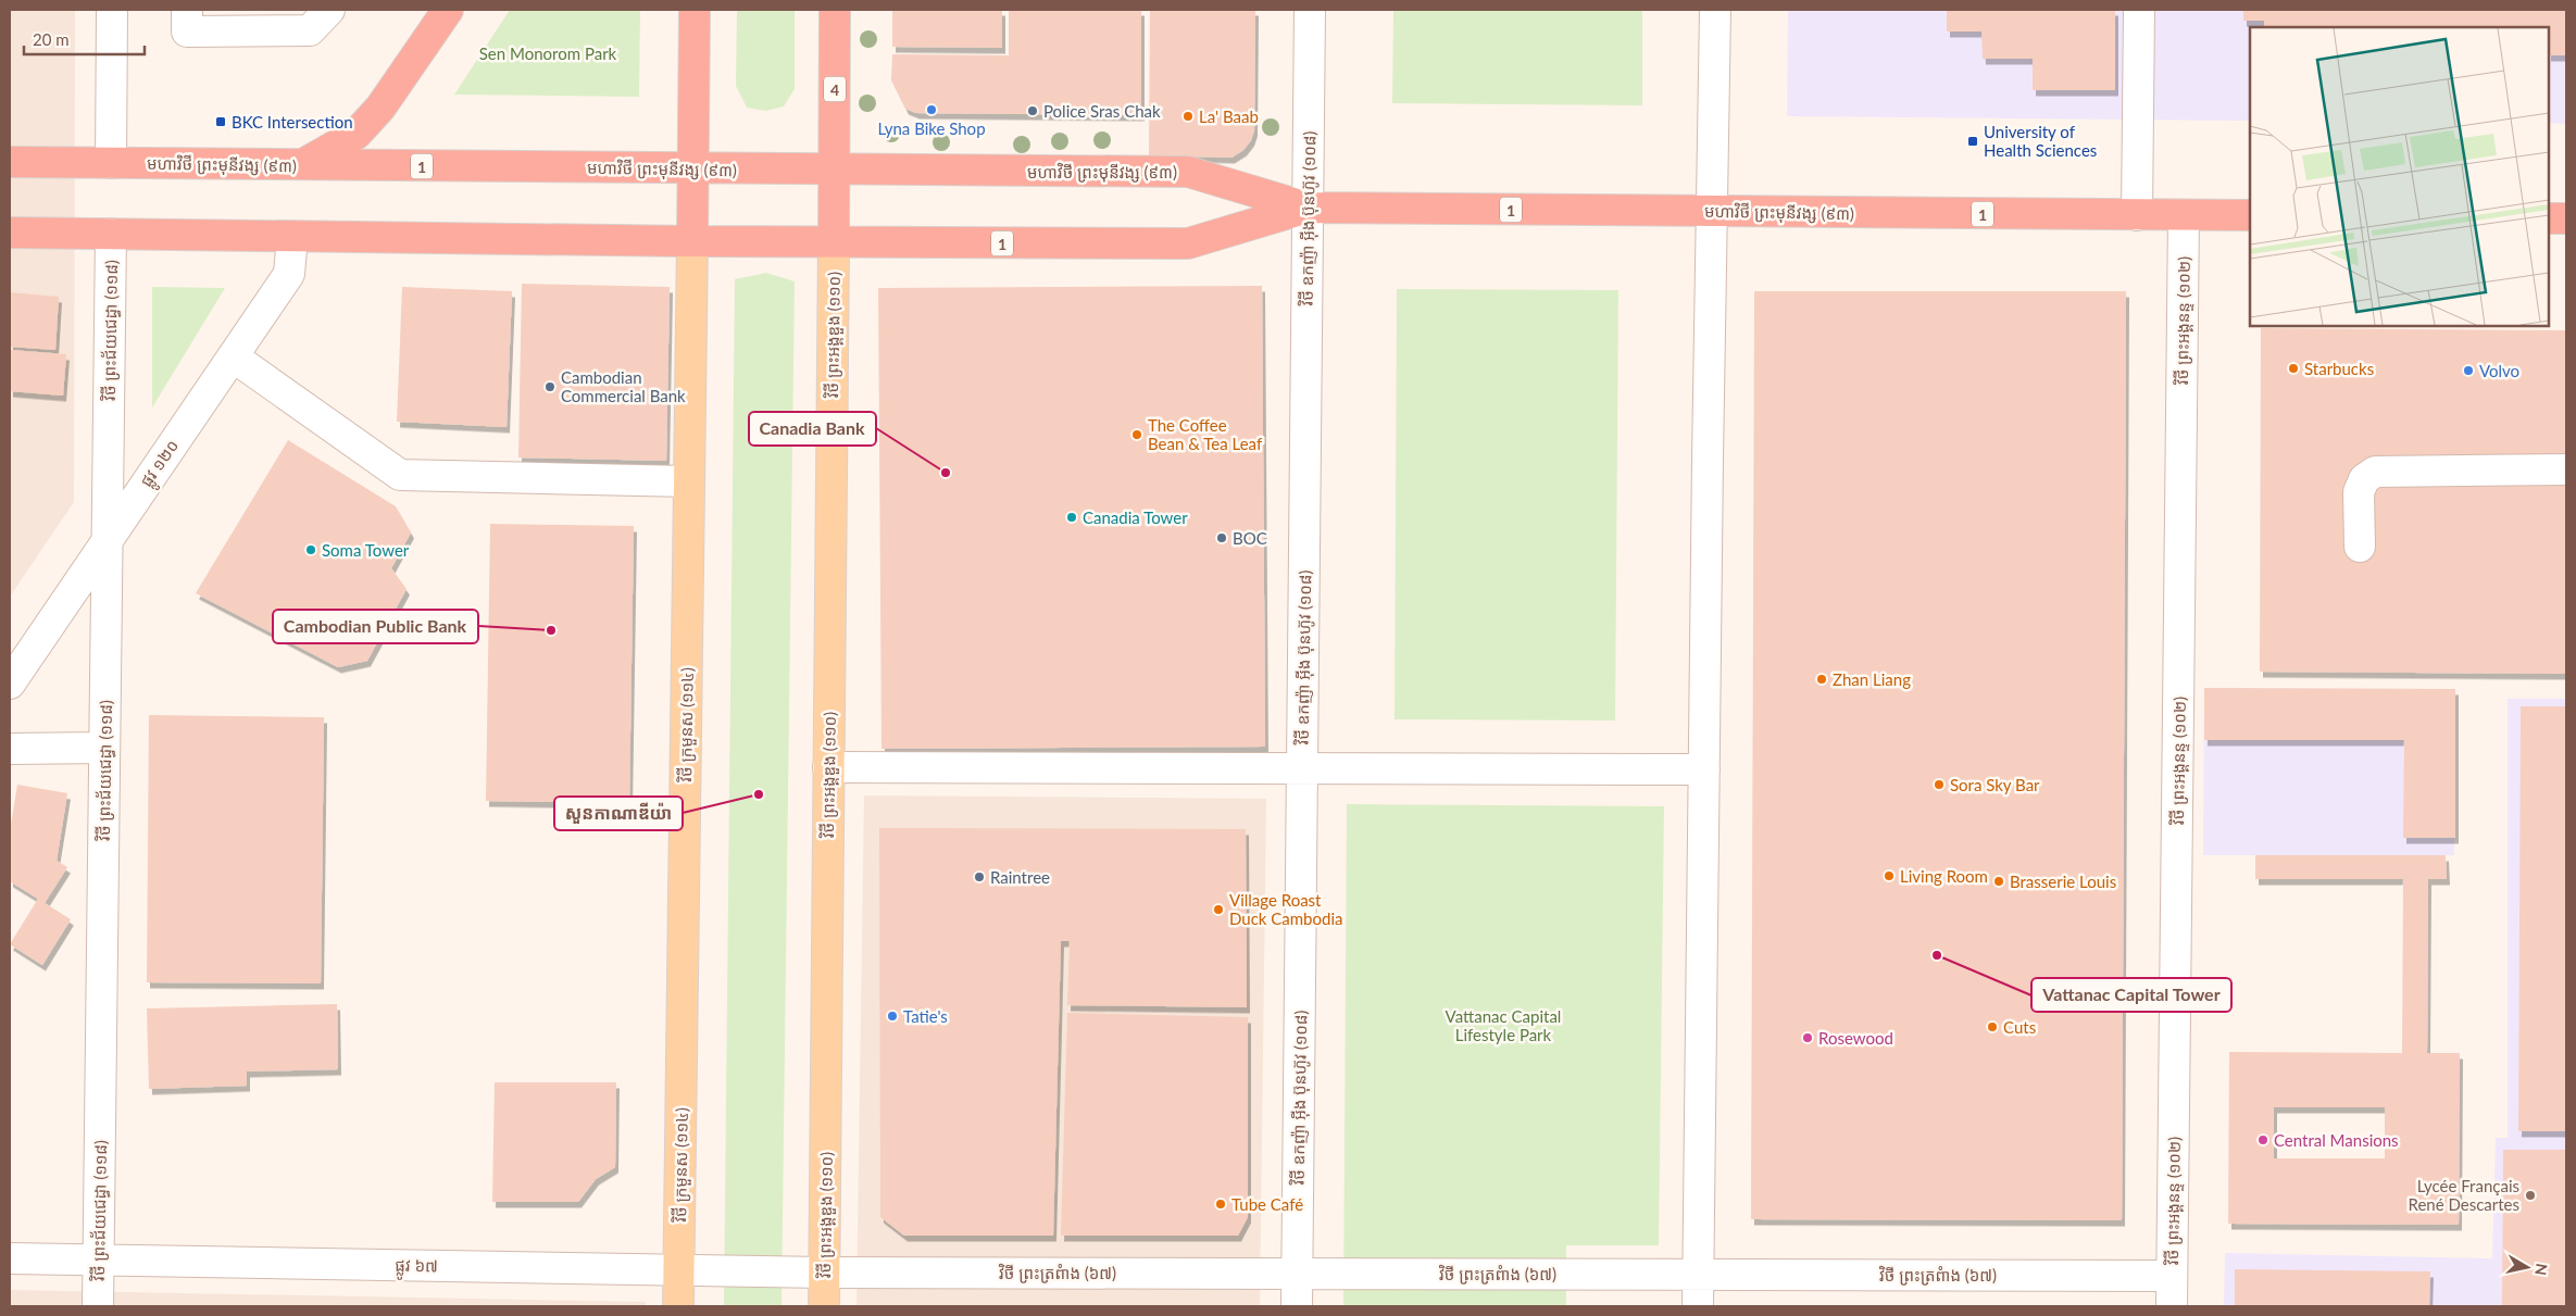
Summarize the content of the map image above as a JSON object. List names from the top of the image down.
{
  "streets": {
    "highway": ["4", "មហាវិថី ព្រះមុនីវង្ស (៩៣)", "1"],
    "main road": ["វិថី ព្រះអង្គឌួង (១១០)", "វិថី ក្រមួនស (១១៤)"],
    "street": [
      "វិថី ឧកញ៉ា អ៊ីង ប៊ុនហ៊ូវ (១០៨)",
      "វិថី ព្រះអង្គនន្ទ (១០២)",
      "វិថី ព្រះជ័យជេដ្ធា (១១៨)",
      "ផ្លូវ ១២០",
      "ផ្លូវ ៦៧",
      "វិថី ព្រះត្រពំាង (៦៧)"
    ]
  },
  "crossings": [
    ["4", "មហាវិថី ព្រះមុនីវង្ស (៩៣)"],
    ["មហាវិថី ព្រះមុនីវង្ស (៩៣)", "វិថី ឧកញ៉ា អ៊ីង ប៊ុនហ៊ូវ (១០៨)"],
    ["មហាវិថី ព្រះមុនីវង្ស (៩៣)", "វិថី ព្រះអង្គនន្ទ (១០២)"],
    ["មហាវិថី ព្រះមុនីវង្ស (៩៣)", "វិថី ព្រះជ័យជេដ្ធា (១១៨)"],
    ["មហាវិថី ព្រះមុនីវង្ស (៩៣)", "វិថី ព្រះអង្គឌួង (១១០)"],
    ["មហាវិថី ព្រះមុនីវង្ស (៩៣)", "ផ្លូវ ១២០"],
    ["មហាវិថី ព្រះមុនីវង្ស (៩៣)", "វិថី ក្រមួនស (១១៤)"],
    ["វិថី ឧកញ៉ា អ៊ីង ប៊ុនហ៊ូវ (១០៨)", "វិថី ព្រះត្រពំាង (៦៧)"],
    ["វិថី ព្រះអង្គនន្ទ (១០២)", "វិថី ព្រះត្រពំាង (៦៧)"],
    ["វិថី ព្រះជ័យជេដ្ធា (១១៨)", "ផ្លូវ ១២០"],
    ["វិថី ព្រះជ័យជេដ្ធា (១១៨)", "ផ្លូវ ៦៧"],
    ["វិថី ព្រះអង្គឌួង (១១០)", "ផ្លូវ ៦៧"],
    ["វិថី ព្រះអង្គឌួង (១១០)", "វិថី ព្រះត្រពំាង (៦៧)"],
    ["វិថី ក្រមួនស (១១៤)", "ផ្លូវ ៦៧"],
    ["ផ្លូវ ៦៧", "វិថី ព្រះត្រពំាង (៦៧)"]
  ],
  "parks": ["Sen Monorom Park", "Vattanac Capital Lifestyle Park"],
  "places": {
    "other": [
      "Lyna Bike Shop",
      "Police Sras Chak",
      "La' Baab",
      "Starbucks",
      "Volvo",
      "Cambodian Commercial Bank",
      "The Coffee Bean & Tea Leaf",
      "Canadia Bank",
      "Canadia Tower",
      "BOC",
      "Soma Tower",
      "Cambodian Public Bank",
      "Zhan Liang",
      "Sora Sky Bar",
      "សួនកាណាឌីយ៉ា",
      "Living Room",
      "Raintree",
      "Brasserie Louis",
      "Village Roast Duck Cambodia",
      "Vattanac Capital Tower",
      "Tatie's",
      "Cuts",
      "Rosewood",
      "Central Mansions",
      "Lycée Français René Descartes",
      "Tube Café"
    ],
    "transit": ["BKC Intersection", "University of Health Sciences"]
  },
  "scale_bar": "20 m",
  "north": "right"
}
